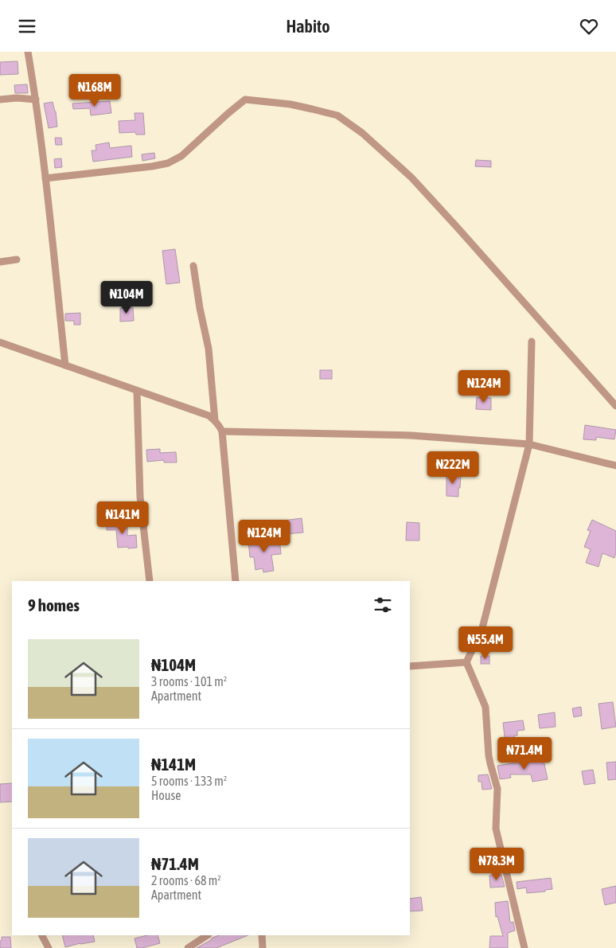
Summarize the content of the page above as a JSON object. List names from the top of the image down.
{
  "page": {
    "header": "Habito",
    "price": [
      "₦168M",
      "₦104M",
      "₦124M",
      "₦222M",
      "₦141M",
      "₦124M",
      "₦55.4M",
      "₦71.4M",
      "₦78.3M"
    ],
    "heading": "9 homes",
    "list": [
      {
        "name": "₦104M",
        "note": "3 rooms · 101 m² · Apartment"
      },
      {
        "name": "₦141M",
        "note": "5 rooms · 133 m² · House"
      },
      {
        "name": "₦71.4M",
        "note": "2 rooms · 68 m² · Apartment"
      }
    ]
  }
}
